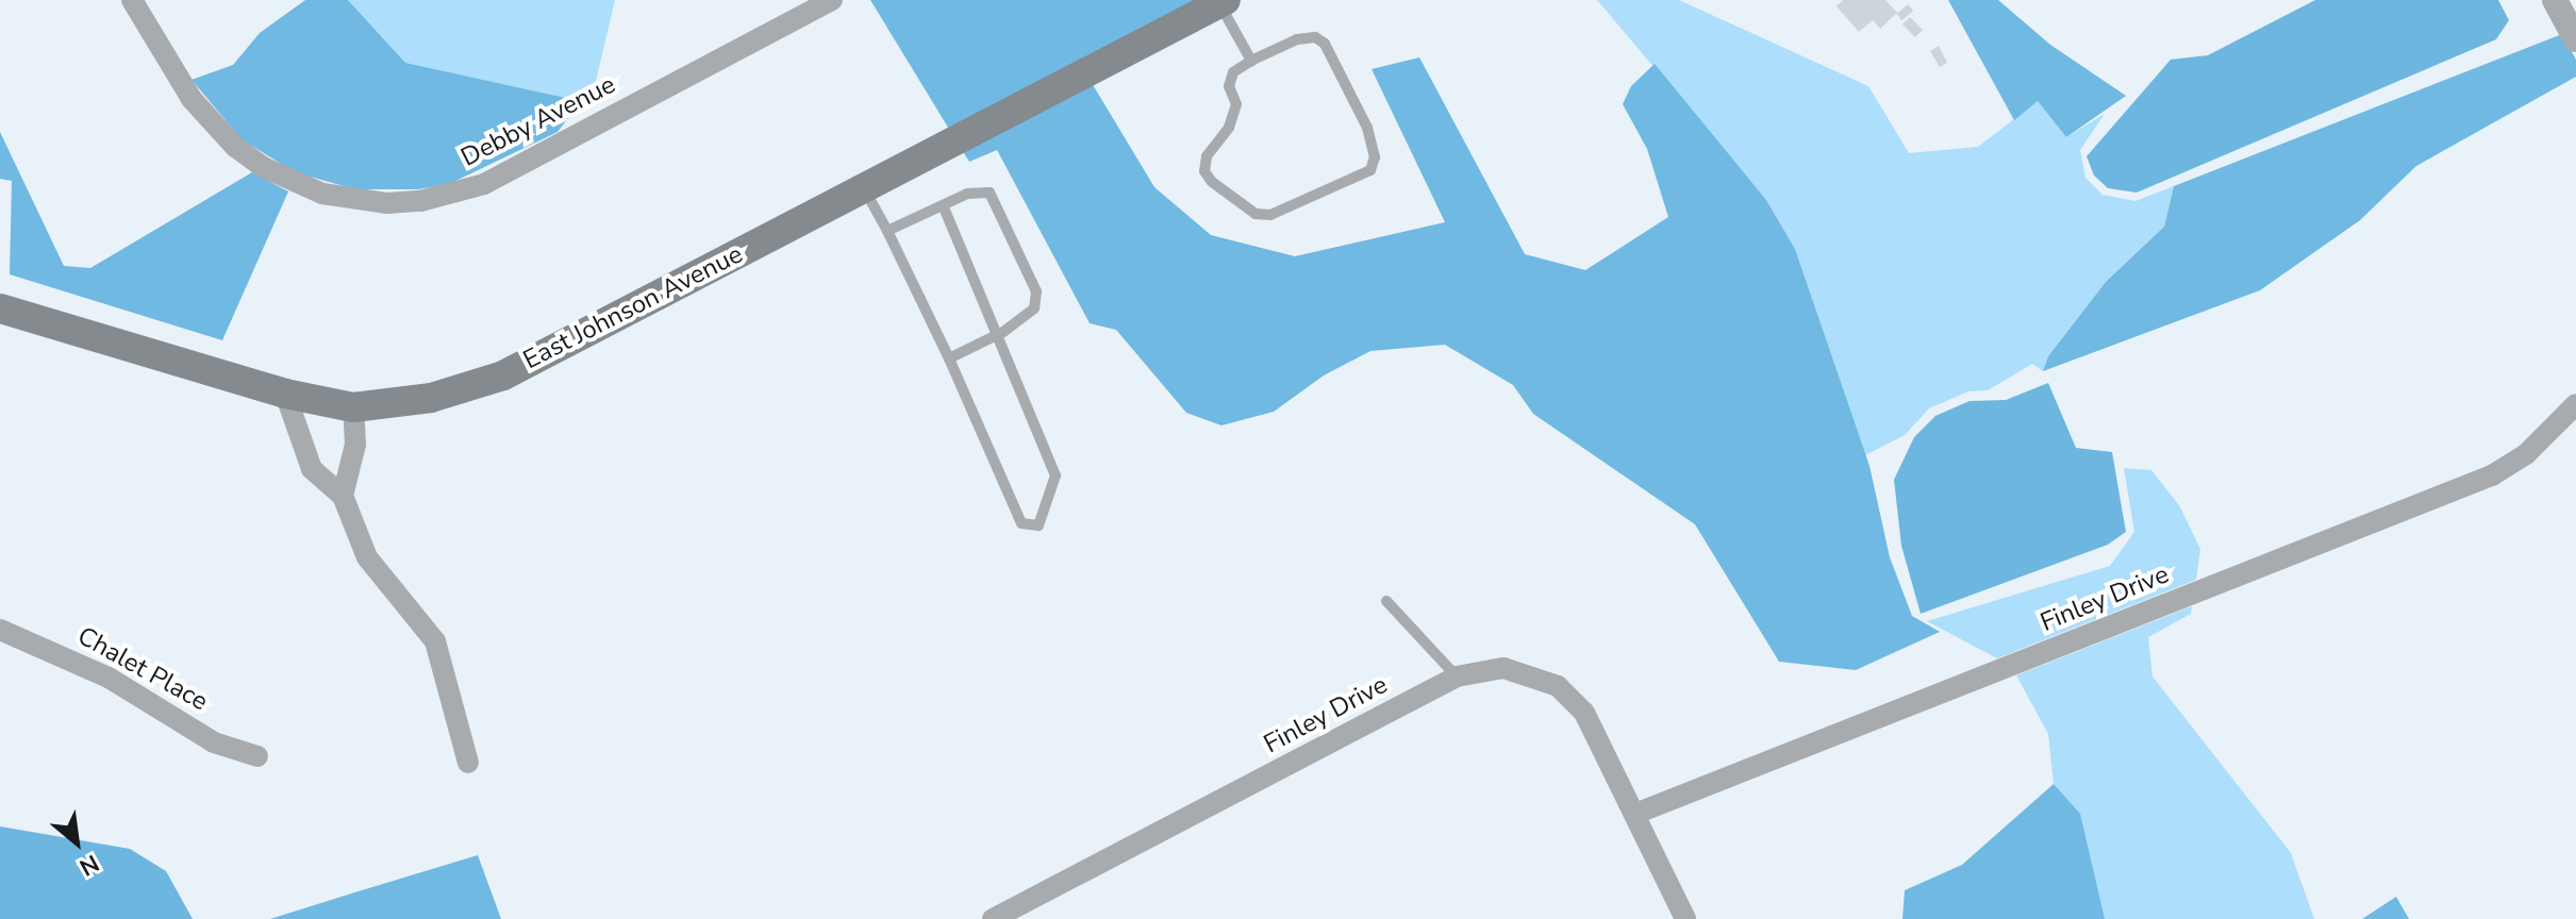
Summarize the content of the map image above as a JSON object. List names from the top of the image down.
{
  "streets": {
    "main road": ["East Johnson Avenue"],
    "street": ["Debby Avenue", "Finley Drive", "Chalet Place"]
  },
  "north": "bottom right"
}
